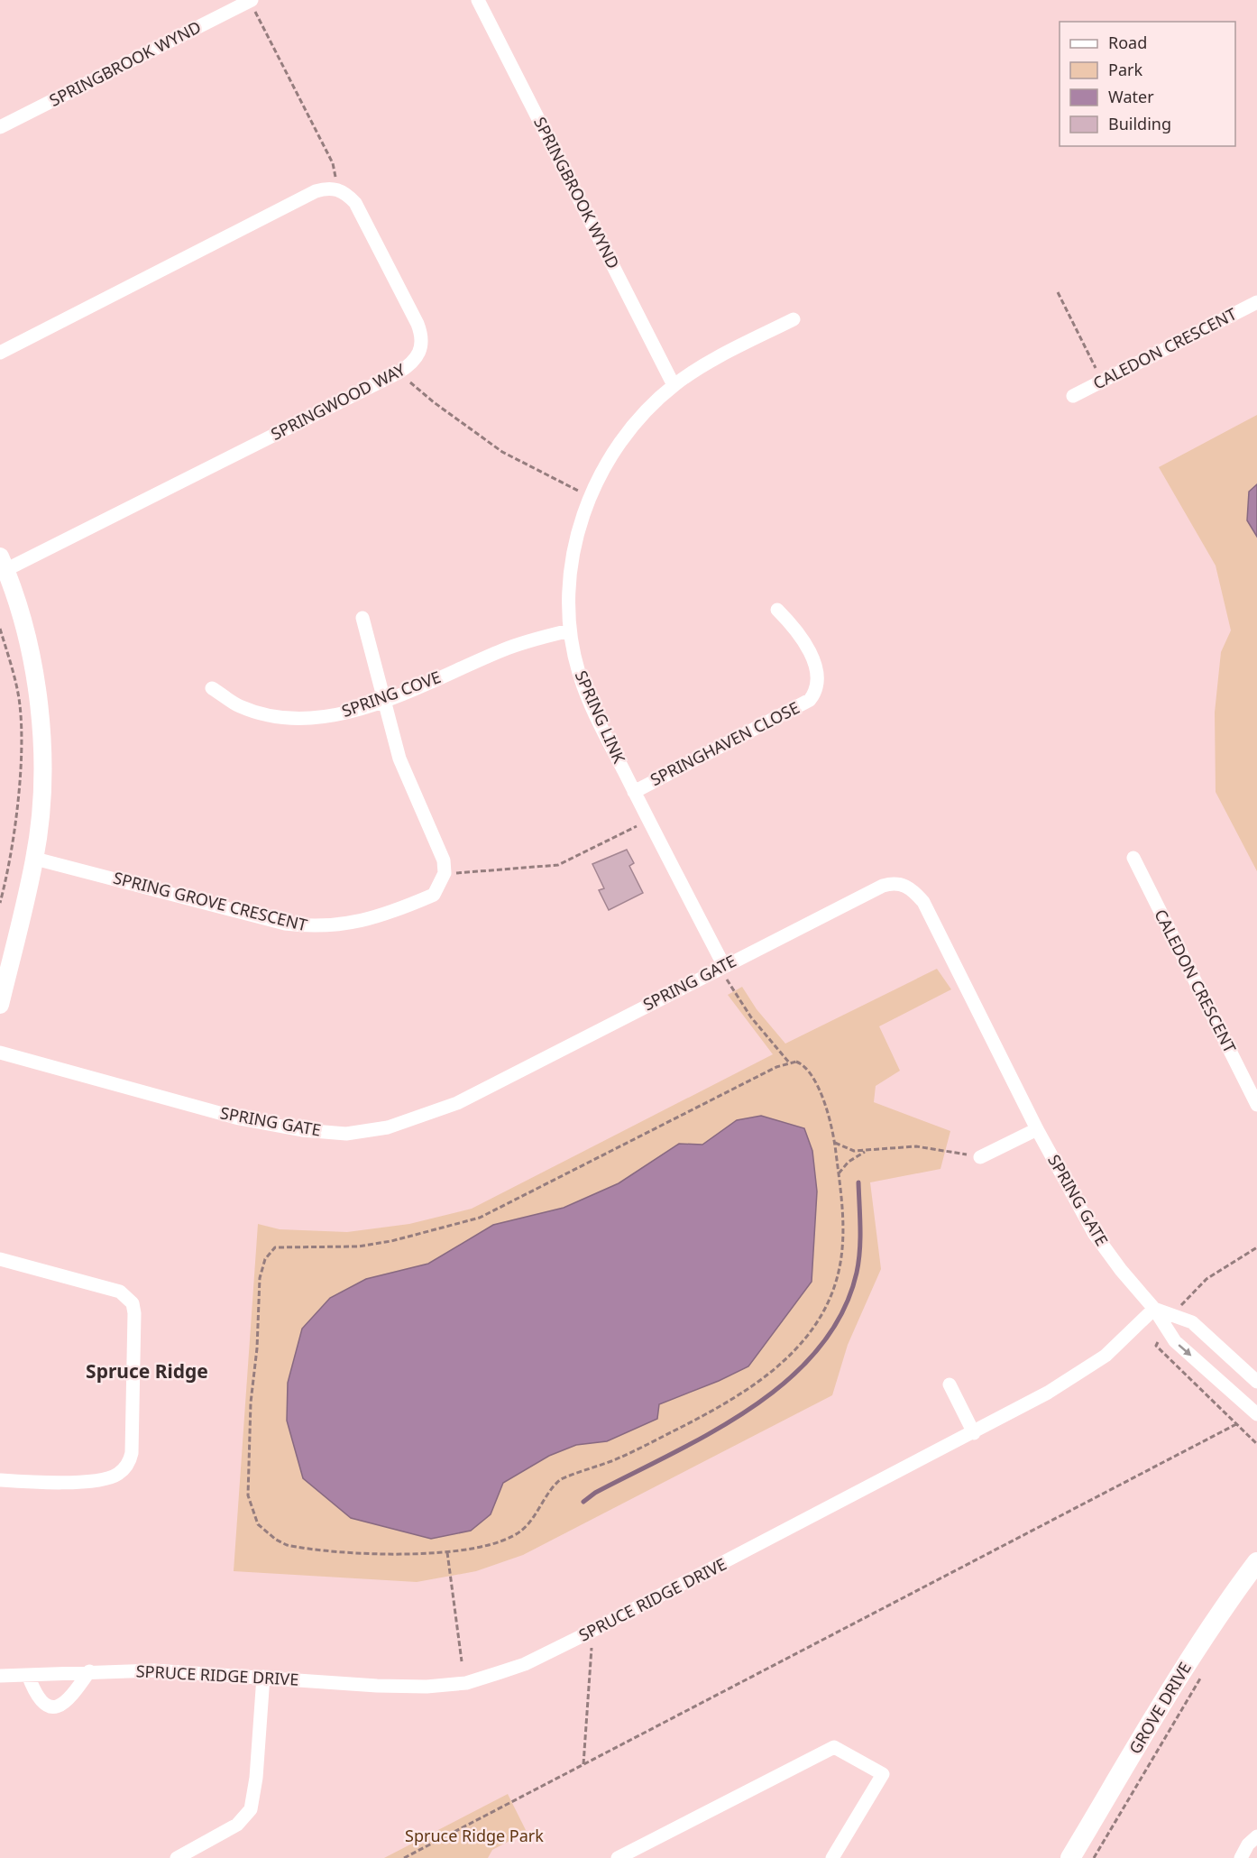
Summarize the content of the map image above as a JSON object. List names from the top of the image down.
{
  "streets": {
    "main road": ["GROVE DRIVE"],
    "street": [
      "SPRINGBROOK WYND",
      "CALEDON CRESCENT",
      "SPRINGWOOD WAY",
      "SPRING COVE",
      "SPRING LINK",
      "SPRINGHAVEN CLOSE",
      "SPRING GROVE CRESCENT",
      "SPRING GATE",
      "SPRUCE RIDGE DRIVE"
    ]
  },
  "crossings": [
    ["SPRINGBROOK WYND", "SPRING LINK"],
    ["SPRING COVE", "SPRING LINK"],
    ["SPRING LINK", "SPRINGHAVEN CLOSE"],
    ["SPRING LINK", "SPRING GATE"],
    ["SPRING GATE", "SPRUCE RIDGE DRIVE"]
  ],
  "districts": ["Spruce Ridge"],
  "parks": ["Spruce Ridge Park"],
  "legend": [
    "Road",
    "Park",
    "Water",
    "Building"
  ]
}
